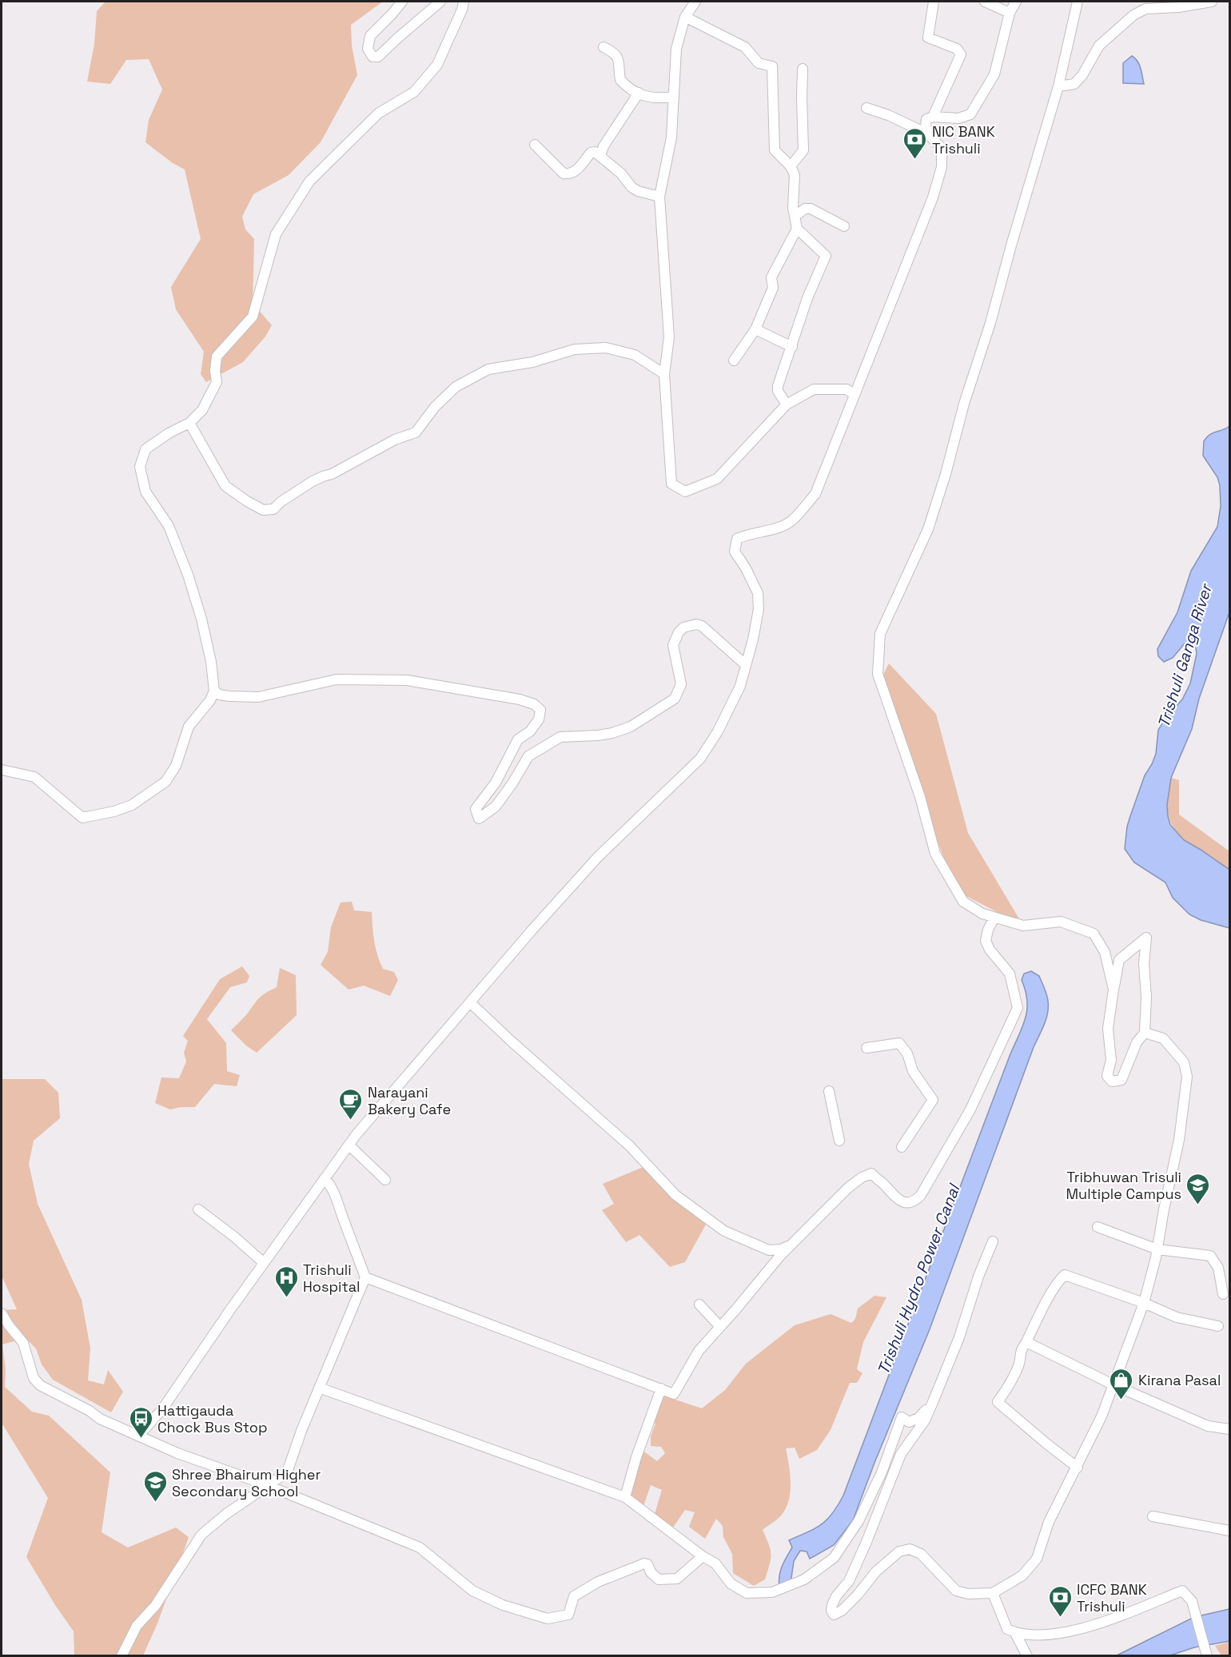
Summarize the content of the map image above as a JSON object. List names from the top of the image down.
{
  "water": ["Trishuli Ganga River", "Trishuli Hydro Power Canal"],
  "places": {
    "bank": ["NIC BANK Trishuli", "ICFC BANK Trishuli"],
    "cafe": ["Narayani Bakery Cafe"],
    "school or university": ["Tribhuwan Trisuli Multiple Campus", "Shree Bhairum Higher Secondary School"],
    "hospital": ["Trishuli Hospital"],
    "shop": ["Kirana Pasal"],
    "bus stop": ["Hattigauda Chock Bus Stop"]
  }
}
